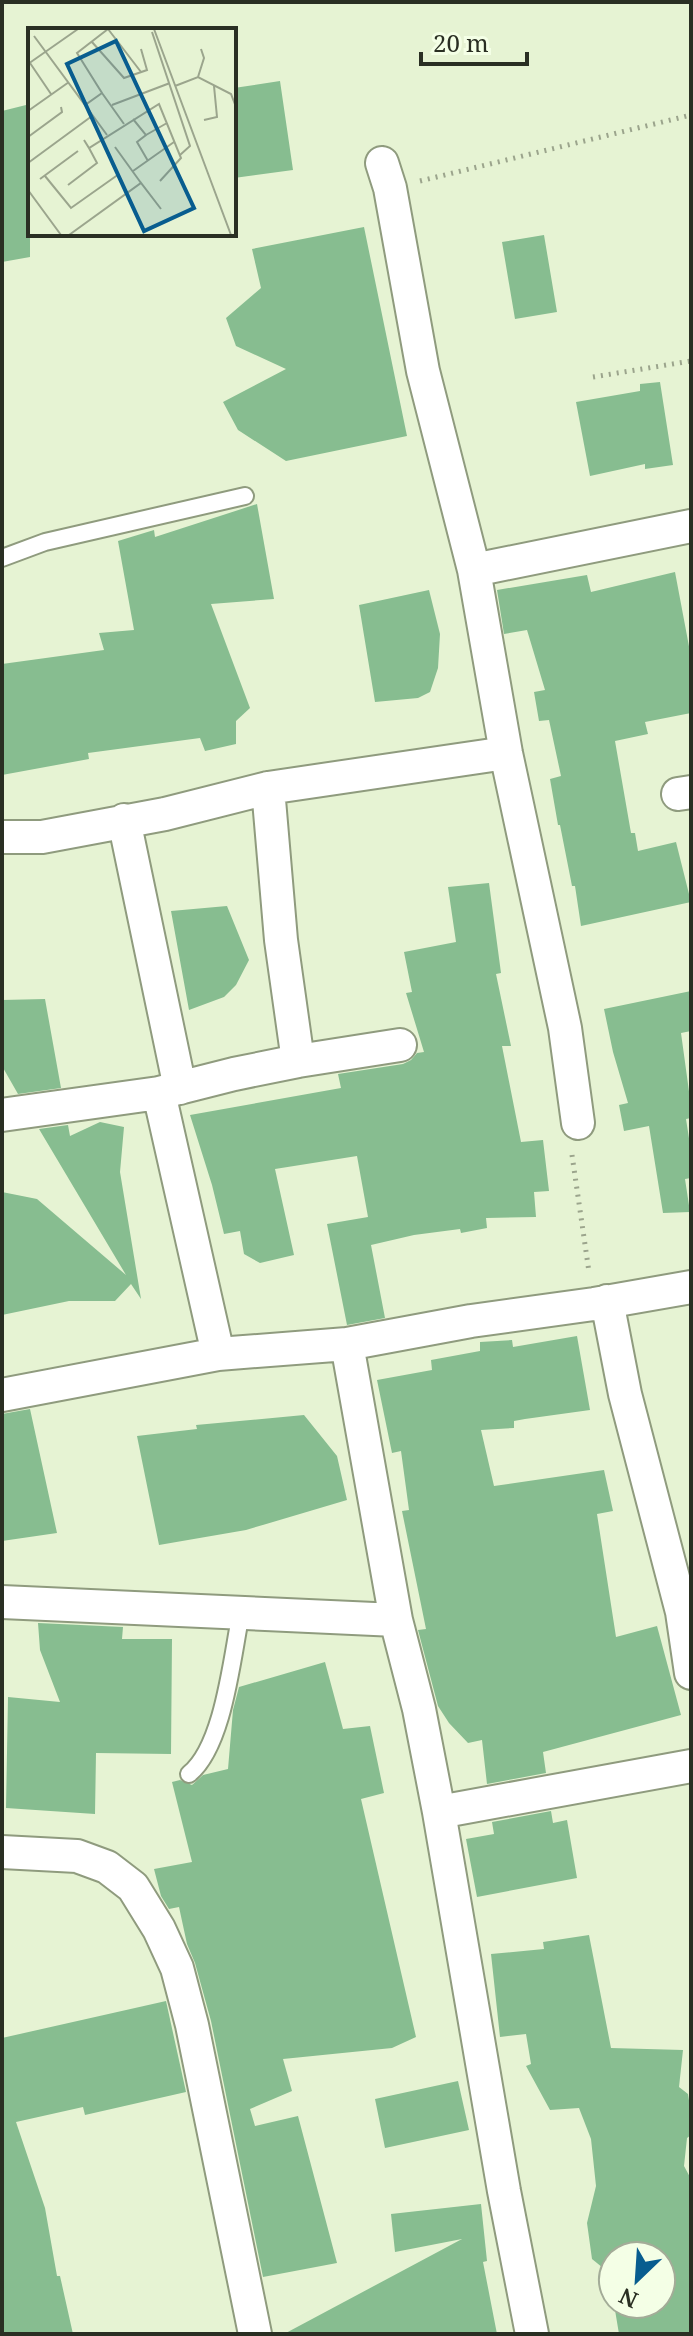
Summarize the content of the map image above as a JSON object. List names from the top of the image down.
{
  "scale_bar": "20 m",
  "north": "bottom left"
}
